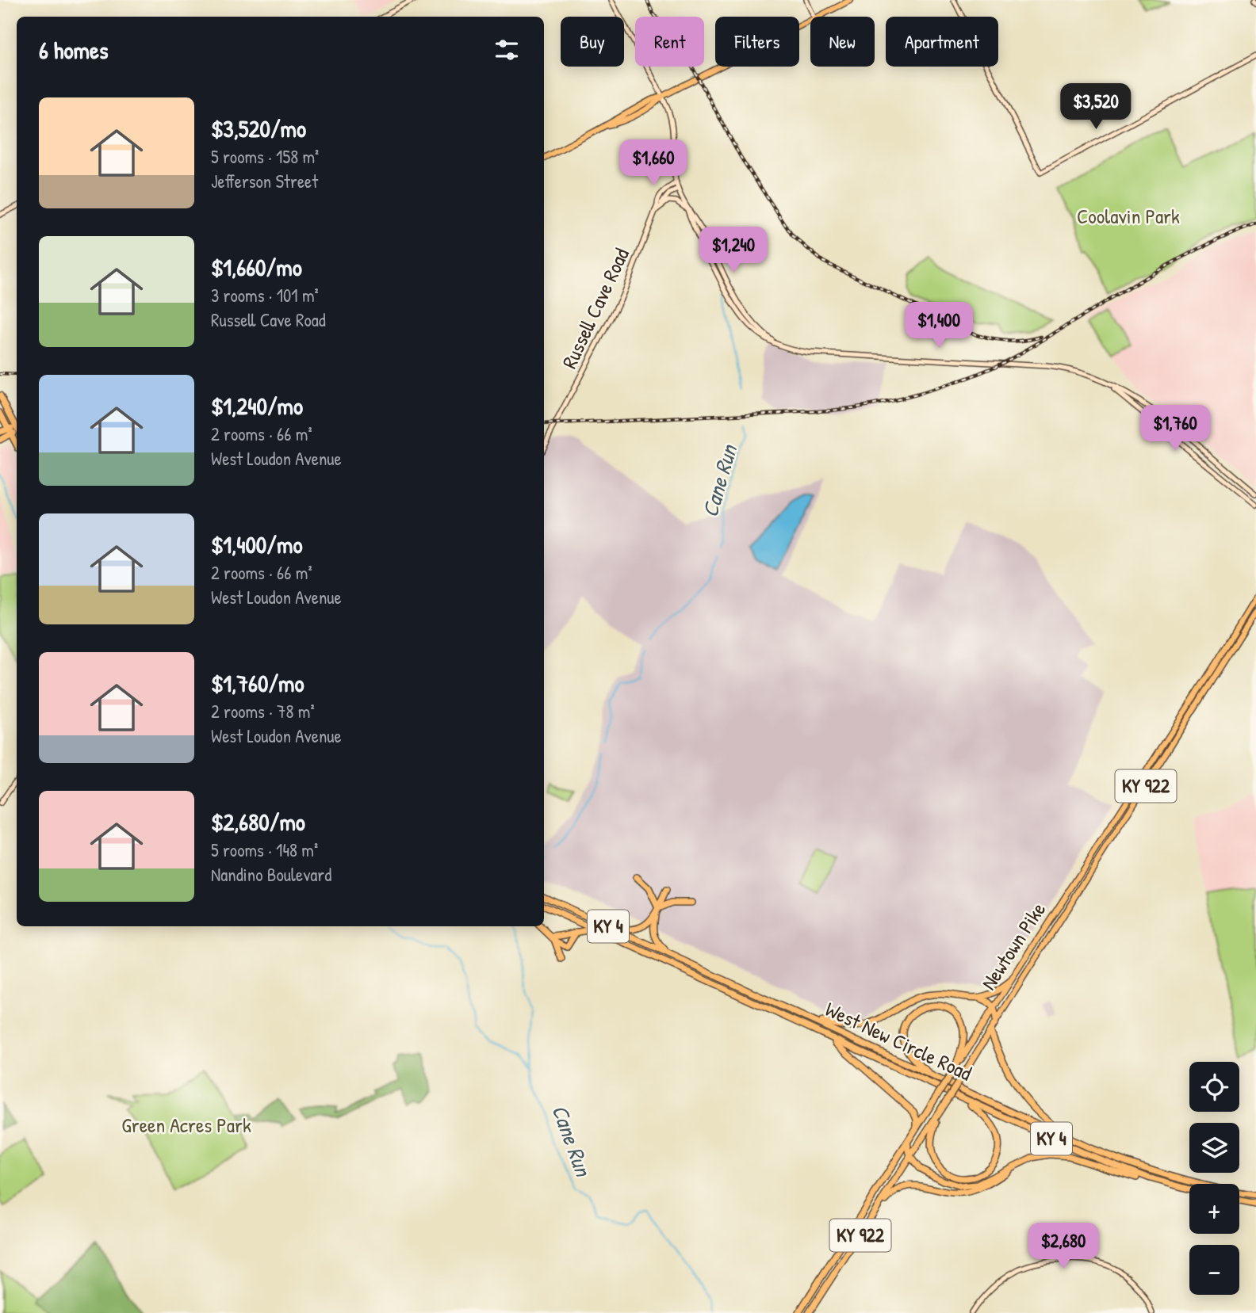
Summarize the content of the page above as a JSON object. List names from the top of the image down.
{
  "streets": {
    "highway": [
      "KY 922",
      "KY 4",
      "Newtown Pike",
      "West New Circle Road"
    ],
    "main road": ["Russell Cave Road"]
  },
  "water": ["Cane Run"],
  "parks": ["Coolavin Park", "Green Acres Park"],
  "page": {
    "chip": [
      "Buy",
      "Rent",
      "Filters",
      "New",
      "Apartment"
    ],
    "heading": "6 homes",
    "price": [
      "$3,520",
      "$1,660",
      "$1,240",
      "$1,400",
      "$1,760",
      "$2,680"
    ],
    "list": [
      {
        "name": "$3,520/mo",
        "note": "5 rooms · 158 m² · Jefferson Street"
      },
      {
        "name": "$1,660/mo",
        "note": "3 rooms · 101 m² · Russell Cave Road"
      },
      {
        "name": "$1,240/mo",
        "note": "2 rooms · 66 m² · West Loudon Avenue"
      },
      {
        "name": "$1,400/mo",
        "note": "2 rooms · 66 m² · West Loudon Avenue"
      },
      {
        "name": "$1,760/mo",
        "note": "2 rooms · 78 m² · West Loudon Avenue"
      },
      {
        "name": "$2,680/mo",
        "note": "5 rooms · 148 m² · Nandino Boulevard"
      }
    ],
    "map_buttons": ["+", "−"]
  }
}
